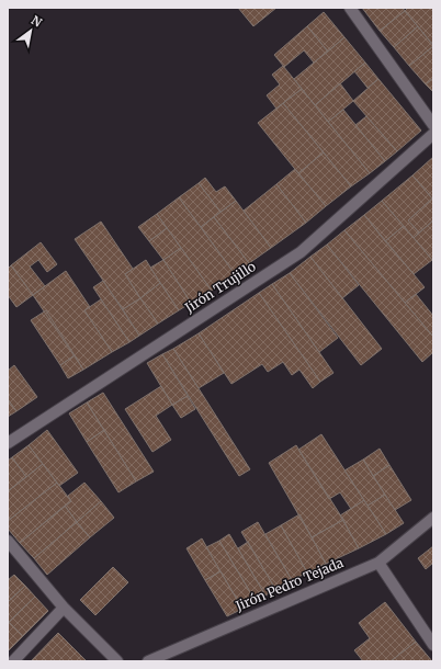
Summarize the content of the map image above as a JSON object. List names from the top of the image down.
{
  "streets": {
    "street": ["Jirón Trujillo", "Jirón Pedro Tejada"]
  },
  "north": "top right"
}
